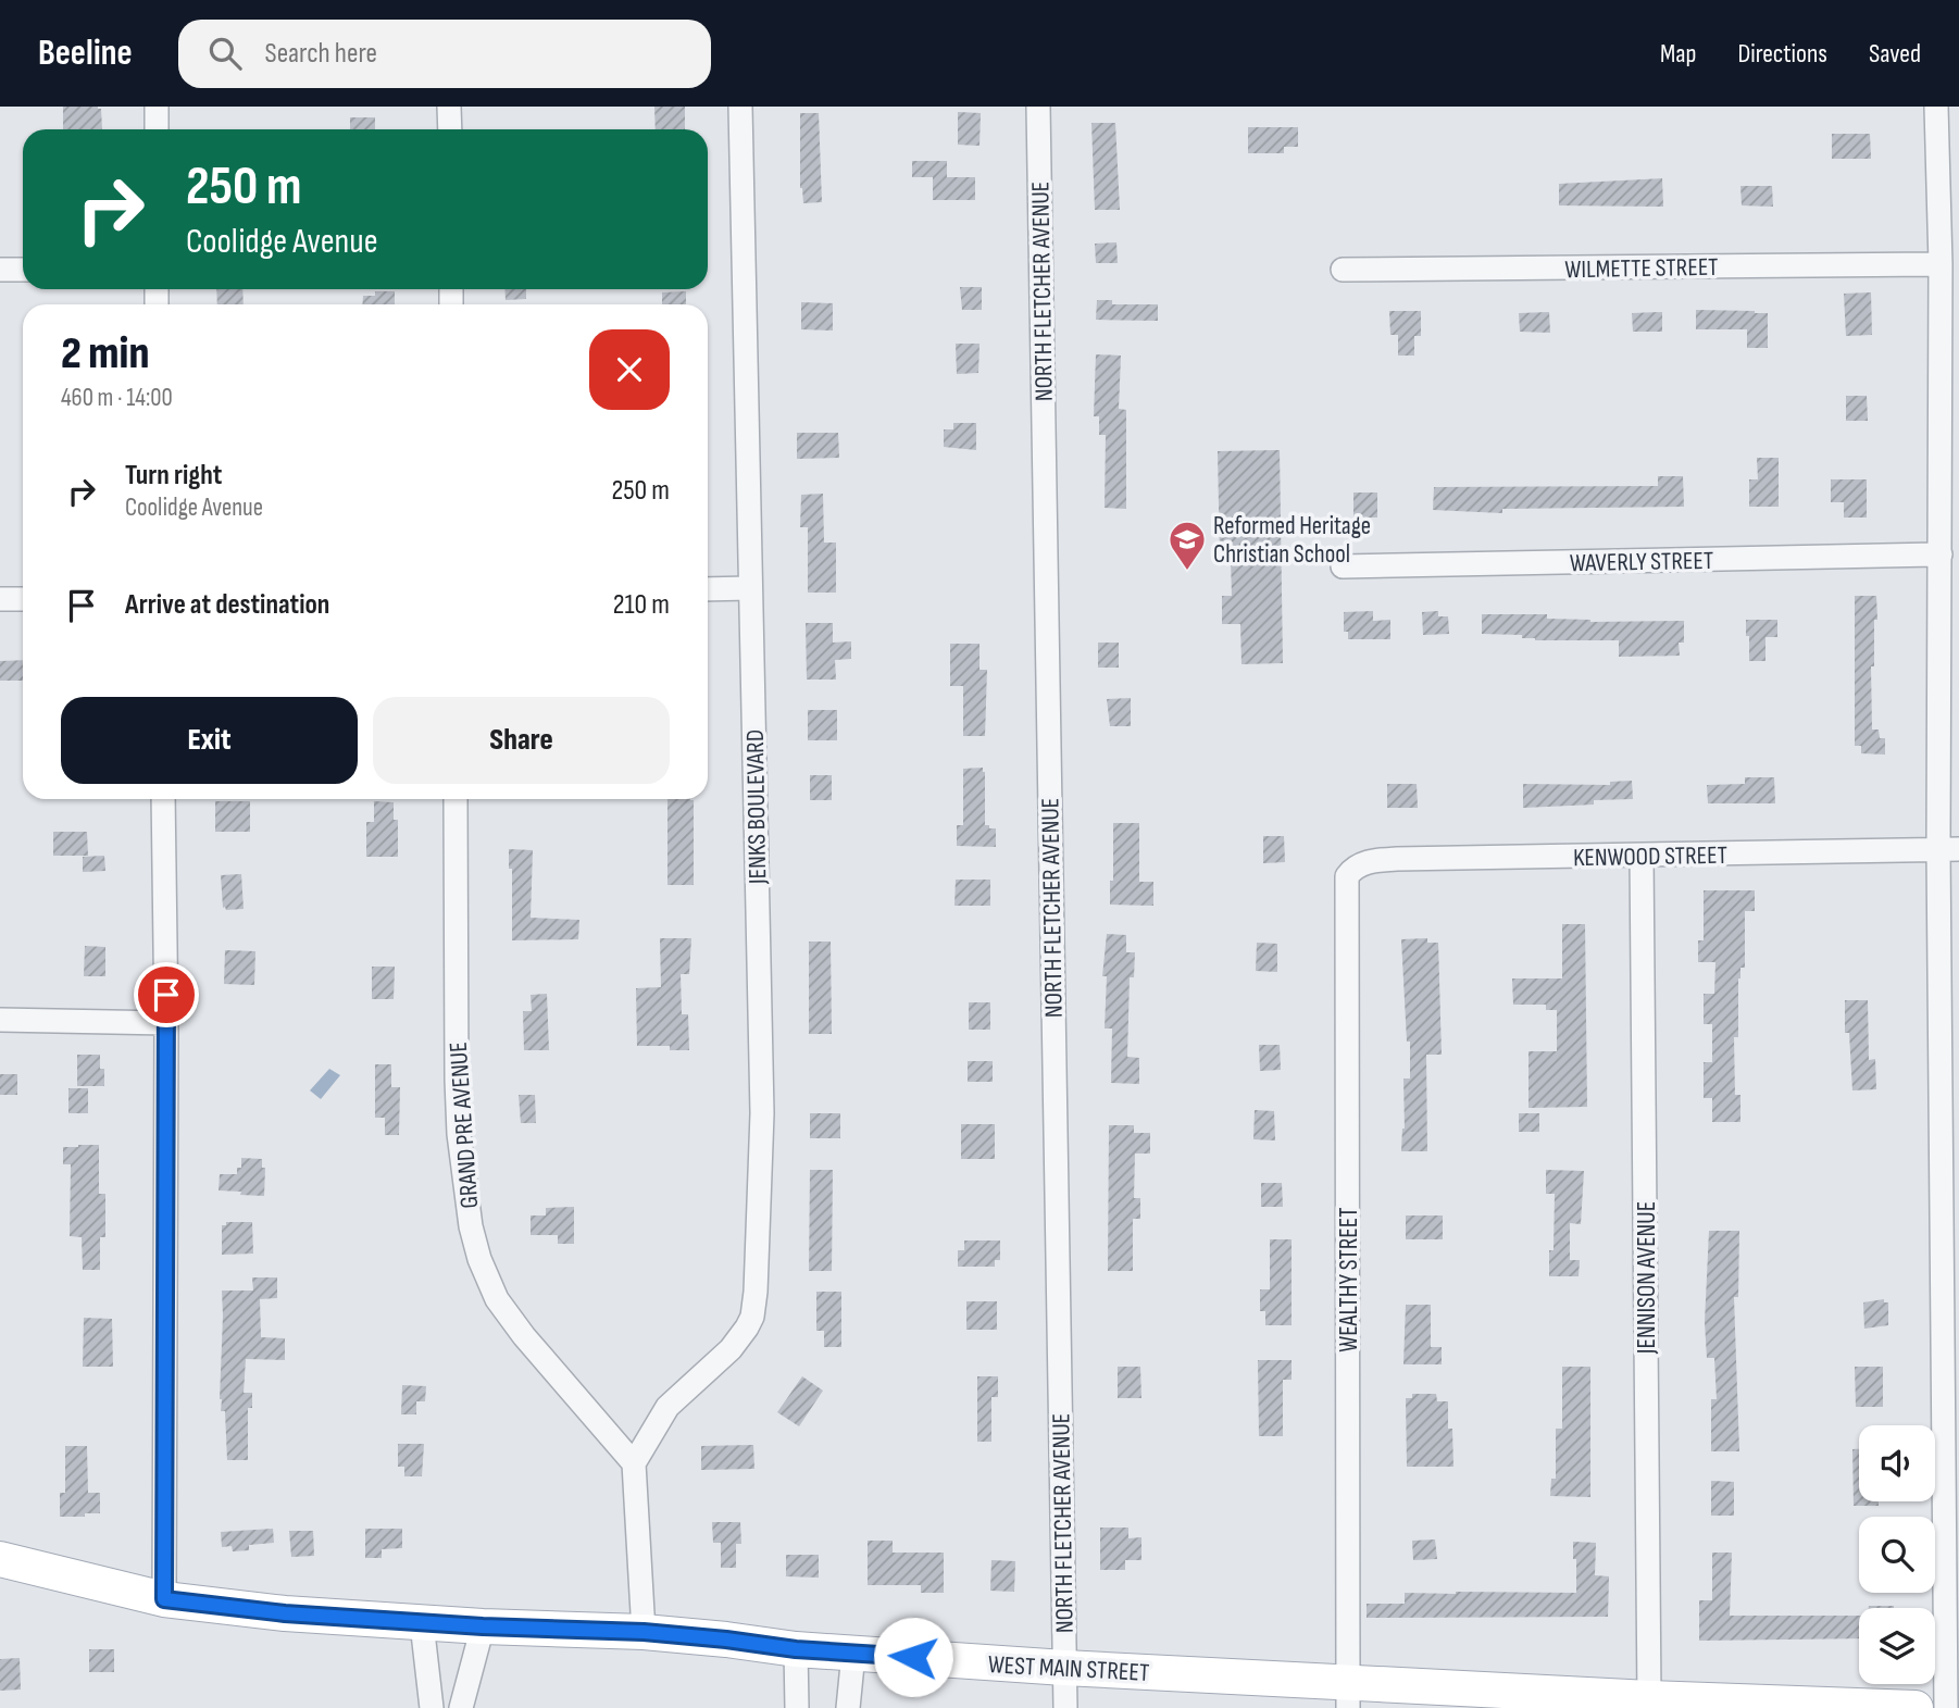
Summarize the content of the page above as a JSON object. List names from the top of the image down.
{
  "streets": {
    "main road": ["WEST MAIN STREET"],
    "street": [
      "WILMETTE STREET",
      "NORTH FLETCHER AVENUE",
      "WAVERLY STREET",
      "JENKS BOULEVARD",
      "KENWOOD STREET",
      "GRAND PRE AVENUE",
      "JENNISON AVENUE",
      "WEALTHY STREET"
    ]
  },
  "crossings": [
    ["NORTH FLETCHER AVENUE", "WEST MAIN STREET"],
    ["JENKS BOULEVARD", "GRAND PRE AVENUE"],
    ["KENWOOD STREET", "JENNISON AVENUE"],
    ["KENWOOD STREET", "WEALTHY STREET"],
    ["JENNISON AVENUE", "WEST MAIN STREET"],
    ["WEALTHY STREET", "WEST MAIN STREET"]
  ],
  "places": {
    "school or university": ["Reformed Heritage Christian School"]
  },
  "page": {
    "header": "Beeline",
    "search": "Search here",
    "nav": ["Map", "Directions", "Saved"],
    "turn": ["250 m", "Coolidge Avenue"],
    "heading": ["2 min", "460 m · 14:00"],
    "list": [
      {
        "name": "Turn right",
        "note": "Coolidge Avenue",
        "value": "250 m"
      },
      {
        "name": "Arrive at destination",
        "value": "210 m"
      }
    ],
    "buttons": ["Exit", "Share"]
  }
}
